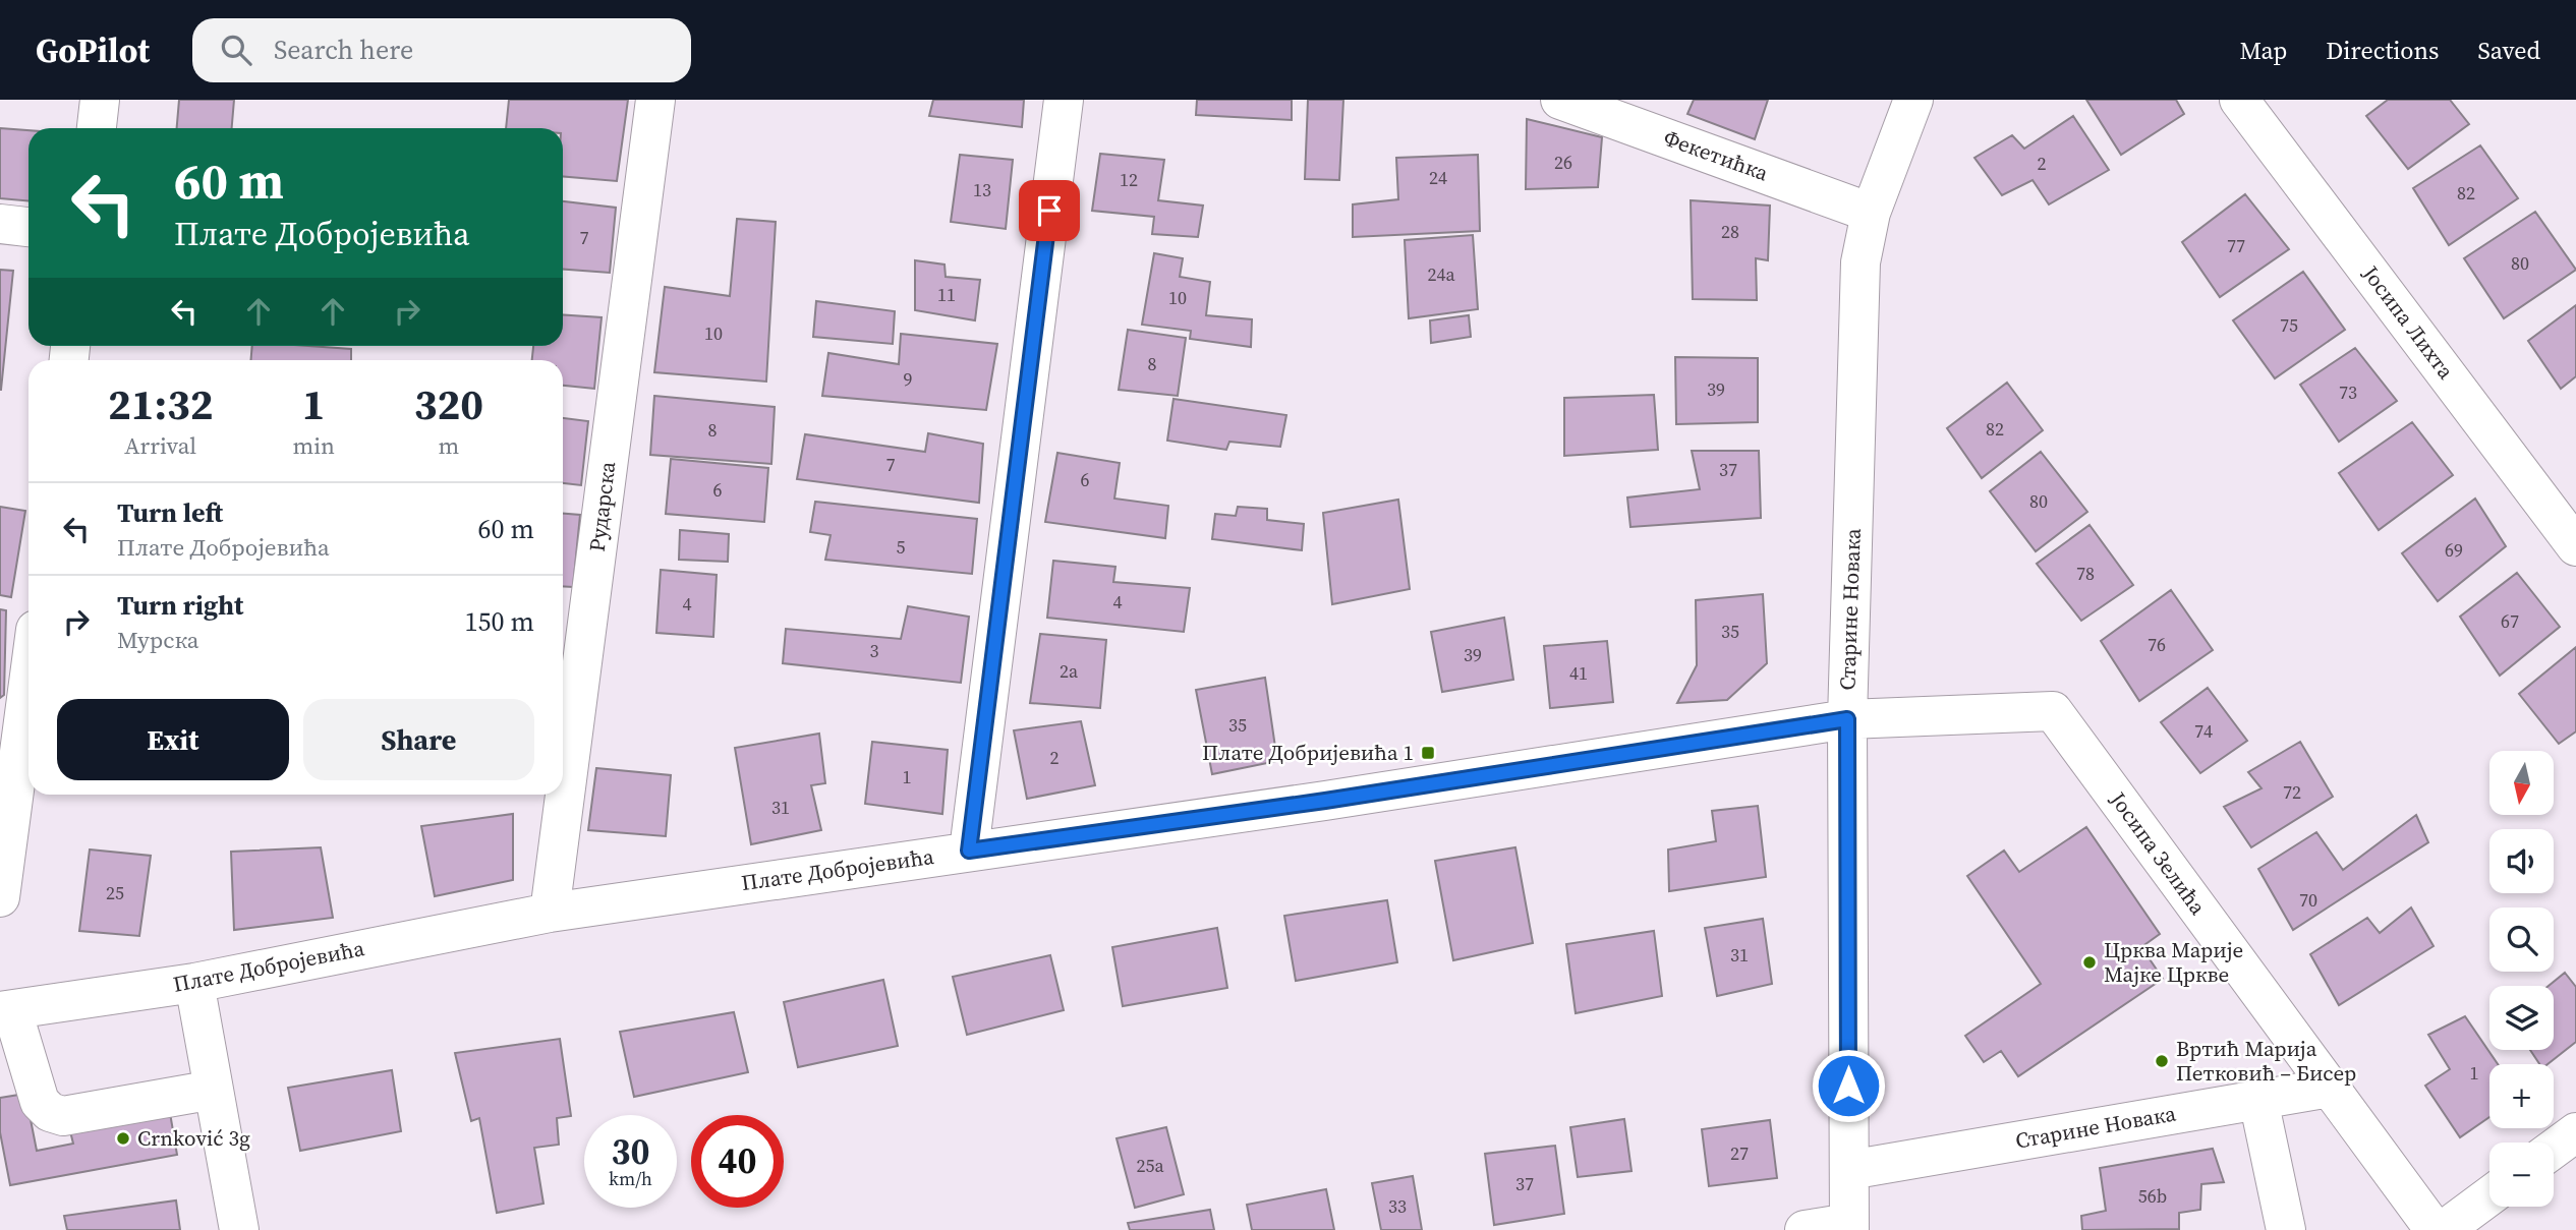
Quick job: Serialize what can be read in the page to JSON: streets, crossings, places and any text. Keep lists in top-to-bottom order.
{
  "streets": {
    "street": [
      "Фекетићка",
      "Јосипа Лихта",
      "Рударска",
      "Старине Новака",
      "Јосипа Зелића",
      "Плате Добројевића"
    ]
  },
  "crossings": [
    ["Фекетићка", "Старине Новака"],
    ["Рударска", "Плате Добројевића"],
    ["Старине Новака", "Јосипа Зелића"],
    ["Старине Новака", "Плате Добројевића"],
    ["Јосипа Зелића", "Плате Добројевића"]
  ],
  "places": {
    "transit": ["Плате Добријевића 1"],
    "other": ["Црква Марије Мајке Цркве", "Вртић Марија Петковић – Бисер", "Crnković 3g"]
  },
  "house_numbers": [
    "26",
    "2",
    "24",
    "12",
    "13",
    "82",
    "28",
    "7",
    "77",
    "80",
    "24a",
    "11",
    "10",
    "75",
    "10",
    "8",
    "9",
    "39",
    "73",
    "82",
    "8",
    "7",
    "37",
    "6",
    "6",
    "80",
    "5",
    "69",
    "78",
    "4",
    "4",
    "67",
    "35",
    "76",
    "3",
    "39",
    "2a",
    "41",
    "35",
    "74",
    "2",
    "1",
    "72",
    "31",
    "25",
    "70",
    "31",
    "1",
    "27",
    "25a",
    "37",
    "56b",
    "33"
  ],
  "north": "bottom",
  "page": {
    "header": "GoPilot",
    "search": "Search here",
    "nav": ["Map", "Directions", "Saved"],
    "turn": ["60 m", "Плате Добројевића"],
    "eta": [
      "21:32",
      "Arrival",
      "1",
      "min",
      "320",
      "m"
    ],
    "list": [
      {
        "name": "Turn left",
        "note": "Плате Добројевића",
        "value": "60 m"
      },
      {
        "name": "Turn right",
        "note": "Мурска",
        "value": "150 m"
      }
    ],
    "buttons": ["Exit", "Share"],
    "map_buttons": ["+", "−"],
    "speed": "30 km/h",
    "limit": "40"
  }
}
